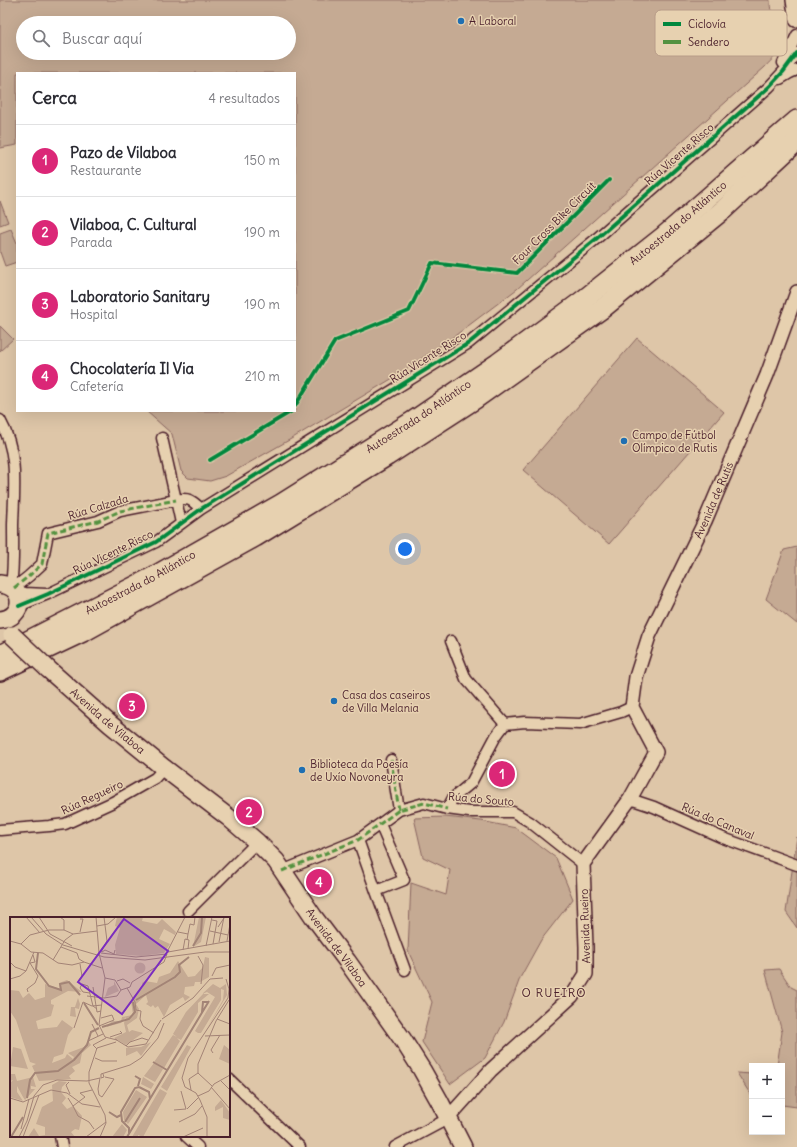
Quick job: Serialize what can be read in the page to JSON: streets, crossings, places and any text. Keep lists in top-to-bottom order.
{
  "streets": {
    "highway": ["Autoestrada do Atlántico", "Avenida de Vilaboa"],
    "street": [
      "Rúa Vicente Risco",
      "Avenida de Rutis",
      "Rúa Calzada",
      "Rúa Regueiro",
      "Rúa do Souto",
      "Rúa do Canaval",
      "Avenida Rueiro"
    ],
    "cycle path": ["Four Cross Bike Circuit"]
  },
  "crossings": [
    ["Rúa Vicente Risco", "Rúa Calzada"],
    ["Rúa Vicente Risco", "Avenida de Vilaboa"],
    ["Rúa Calzada", "Avenida de Vilaboa"],
    ["Avenida de Vilaboa", "Rúa Regueiro"],
    ["Avenida de Vilaboa", "Rúa do Souto"],
    ["Avenida de Vilaboa", "Avenida Rueiro"],
    ["Rúa do Souto", "Avenida Rueiro"]
  ],
  "districts": ["O RUEIRO"],
  "places": [
    "A Laboral",
    "Campo de Fútbol Olímpico de Rutis",
    "Casa dos caseiros de Villa Melania",
    "Biblioteca da Poesía de Uxío Novoneyra"
  ],
  "legend": ["Ciclovía", "Sendero"],
  "page": {
    "search": "Buscar aquí",
    "heading": ["Cerca", "4 resultados"],
    "list": [
      {
        "mark": "1",
        "name": "Pazo de Vilaboa",
        "note": "Restaurante",
        "value": "150 m"
      },
      {
        "mark": "2",
        "name": "Vilaboa, C. Cultural",
        "note": "Parada",
        "value": "190 m"
      },
      {
        "mark": "3",
        "name": "Laboratorio Sanitary",
        "note": "Hospital",
        "value": "190 m"
      },
      {
        "mark": "4",
        "name": "Chocolatería Il Via",
        "note": "Cafetería",
        "value": "210 m"
      }
    ],
    "pins": [
      "3",
      "1",
      "2",
      "4"
    ],
    "map_buttons": ["+", "−"]
  }
}
